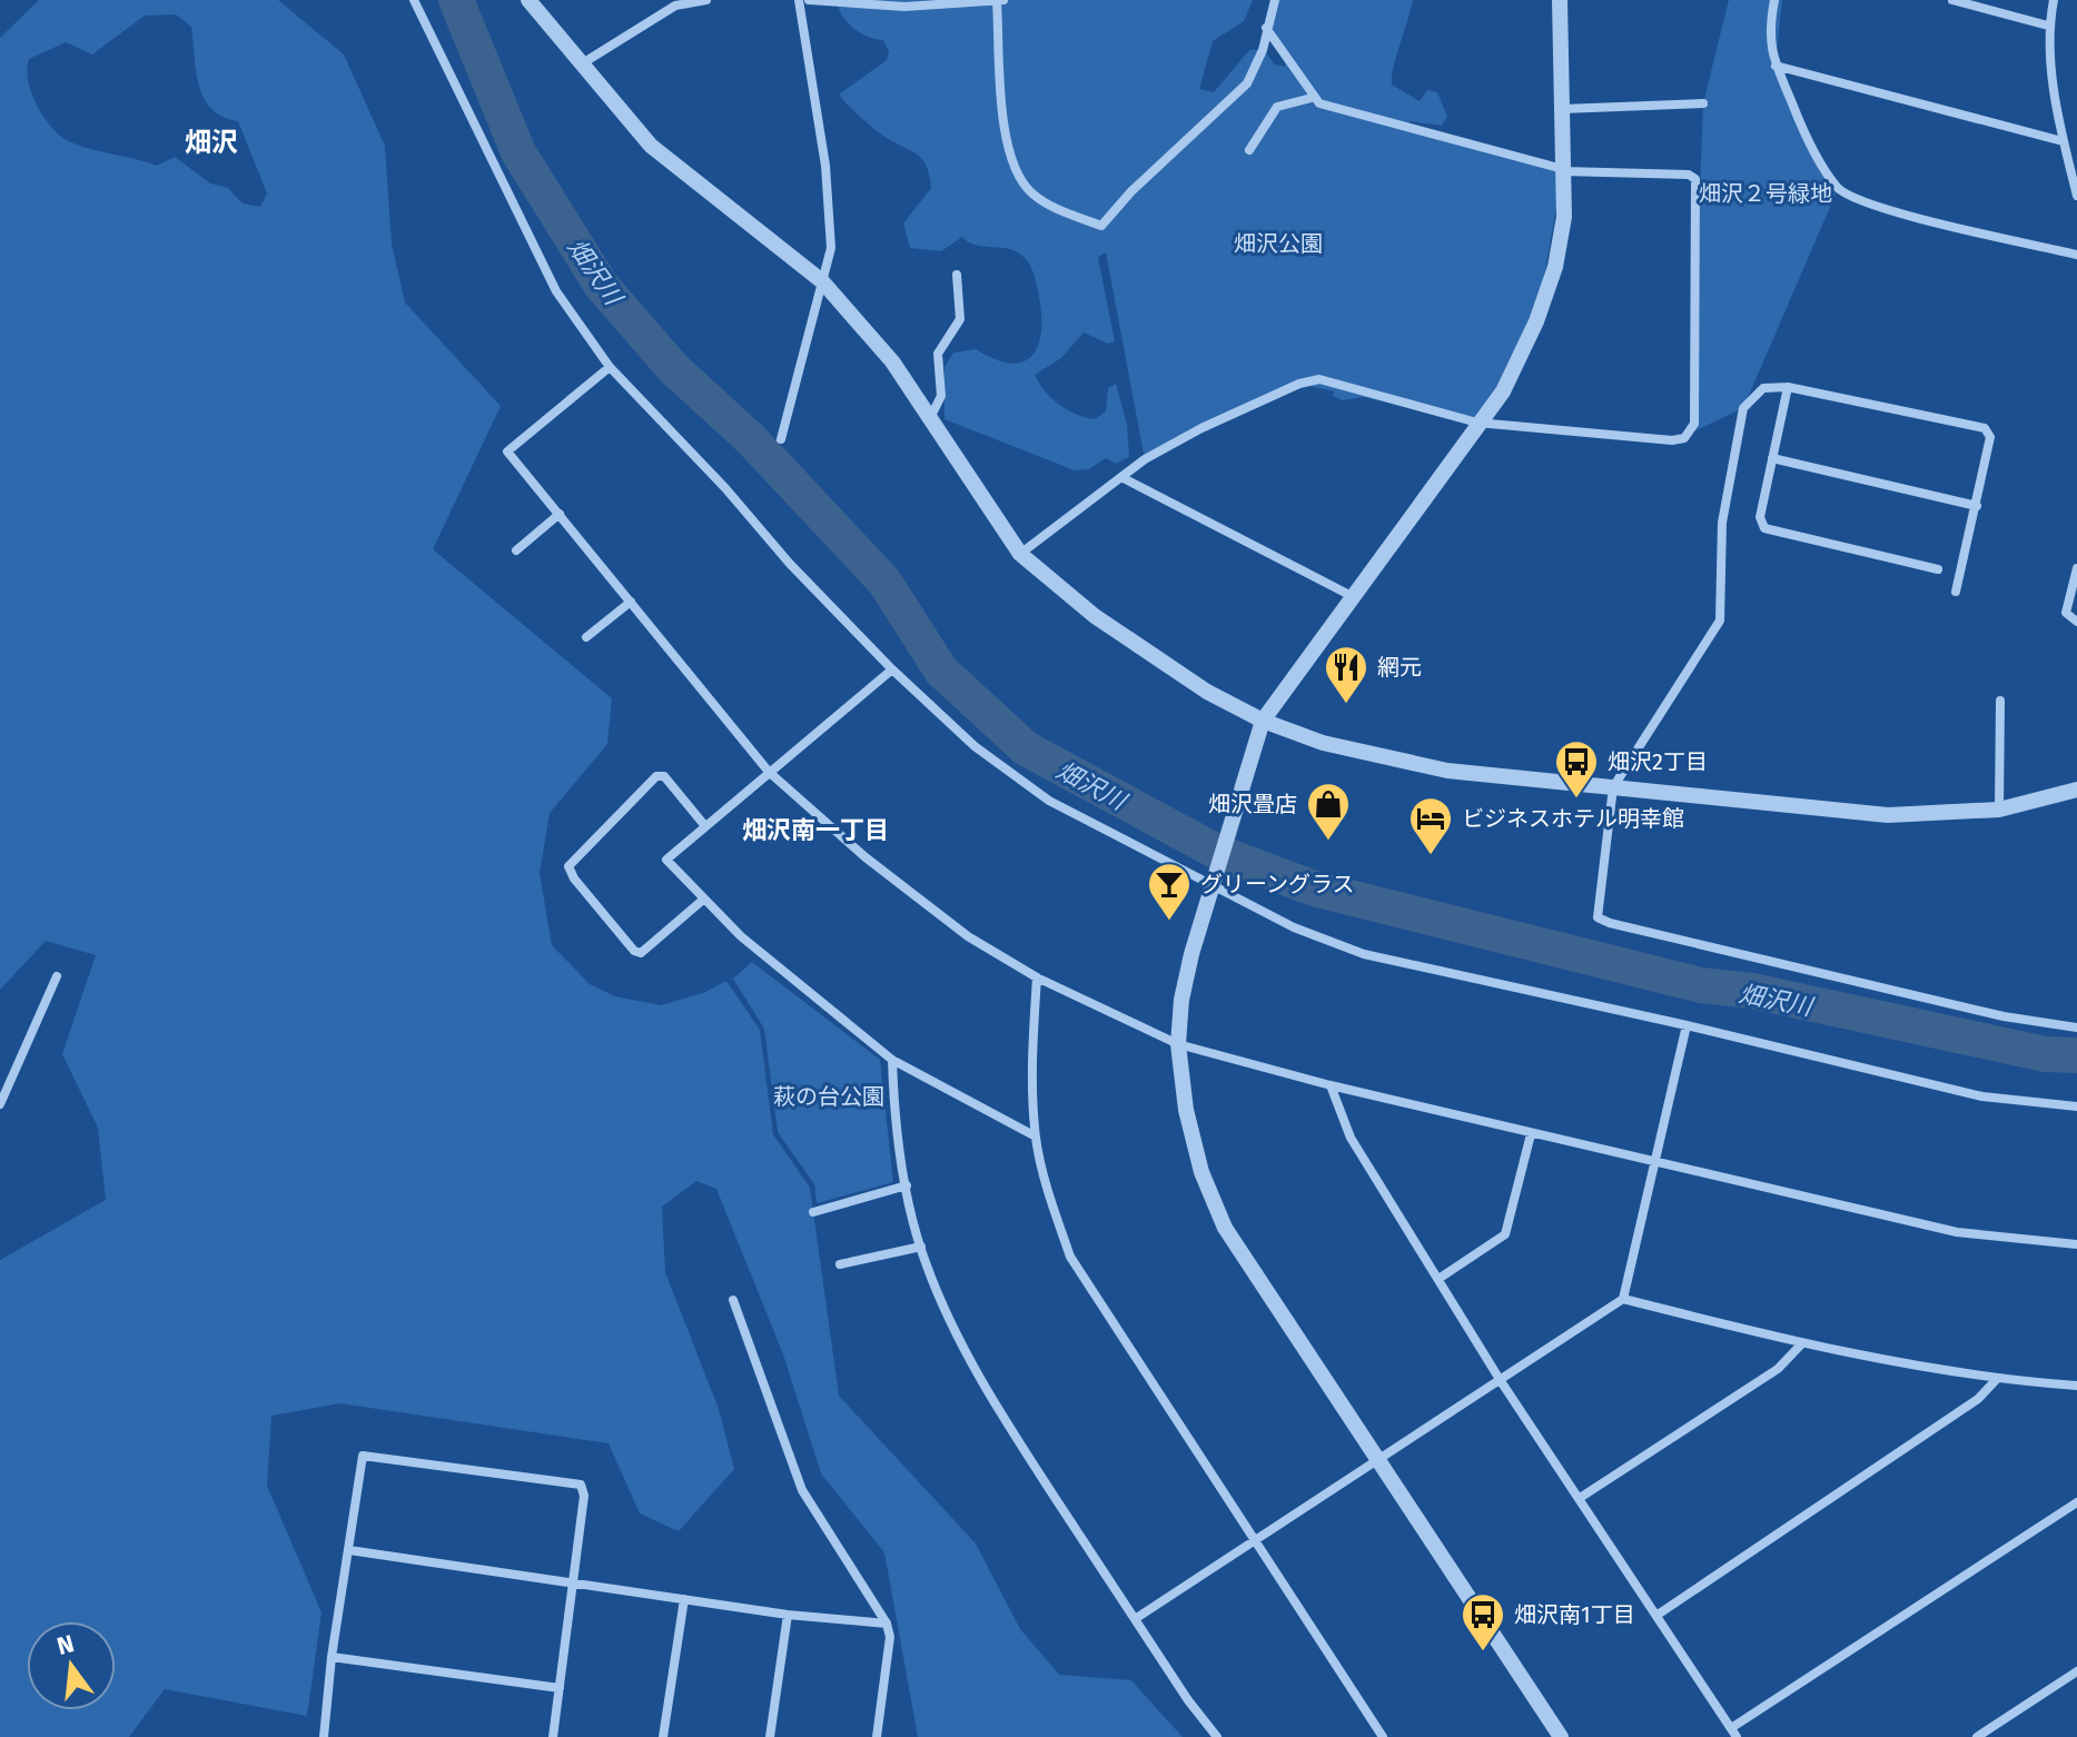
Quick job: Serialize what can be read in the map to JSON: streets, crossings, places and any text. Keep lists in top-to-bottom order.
{
  "districts": ["畑沢", "畑沢南一丁目"],
  "water": ["畑沢川"],
  "parks": ["畑沢２号緑地", "畑沢公園", "萩の台公園"],
  "places": {
    "restaurant": ["網元"],
    "bus stop": ["畑沢2丁目", "畑沢南1丁目"],
    "shop": ["畑沢畳店"],
    "hotel": ["ビジネスホテル明幸館"],
    "bar": ["グリーングラス"]
  },
  "north": "top"
}
